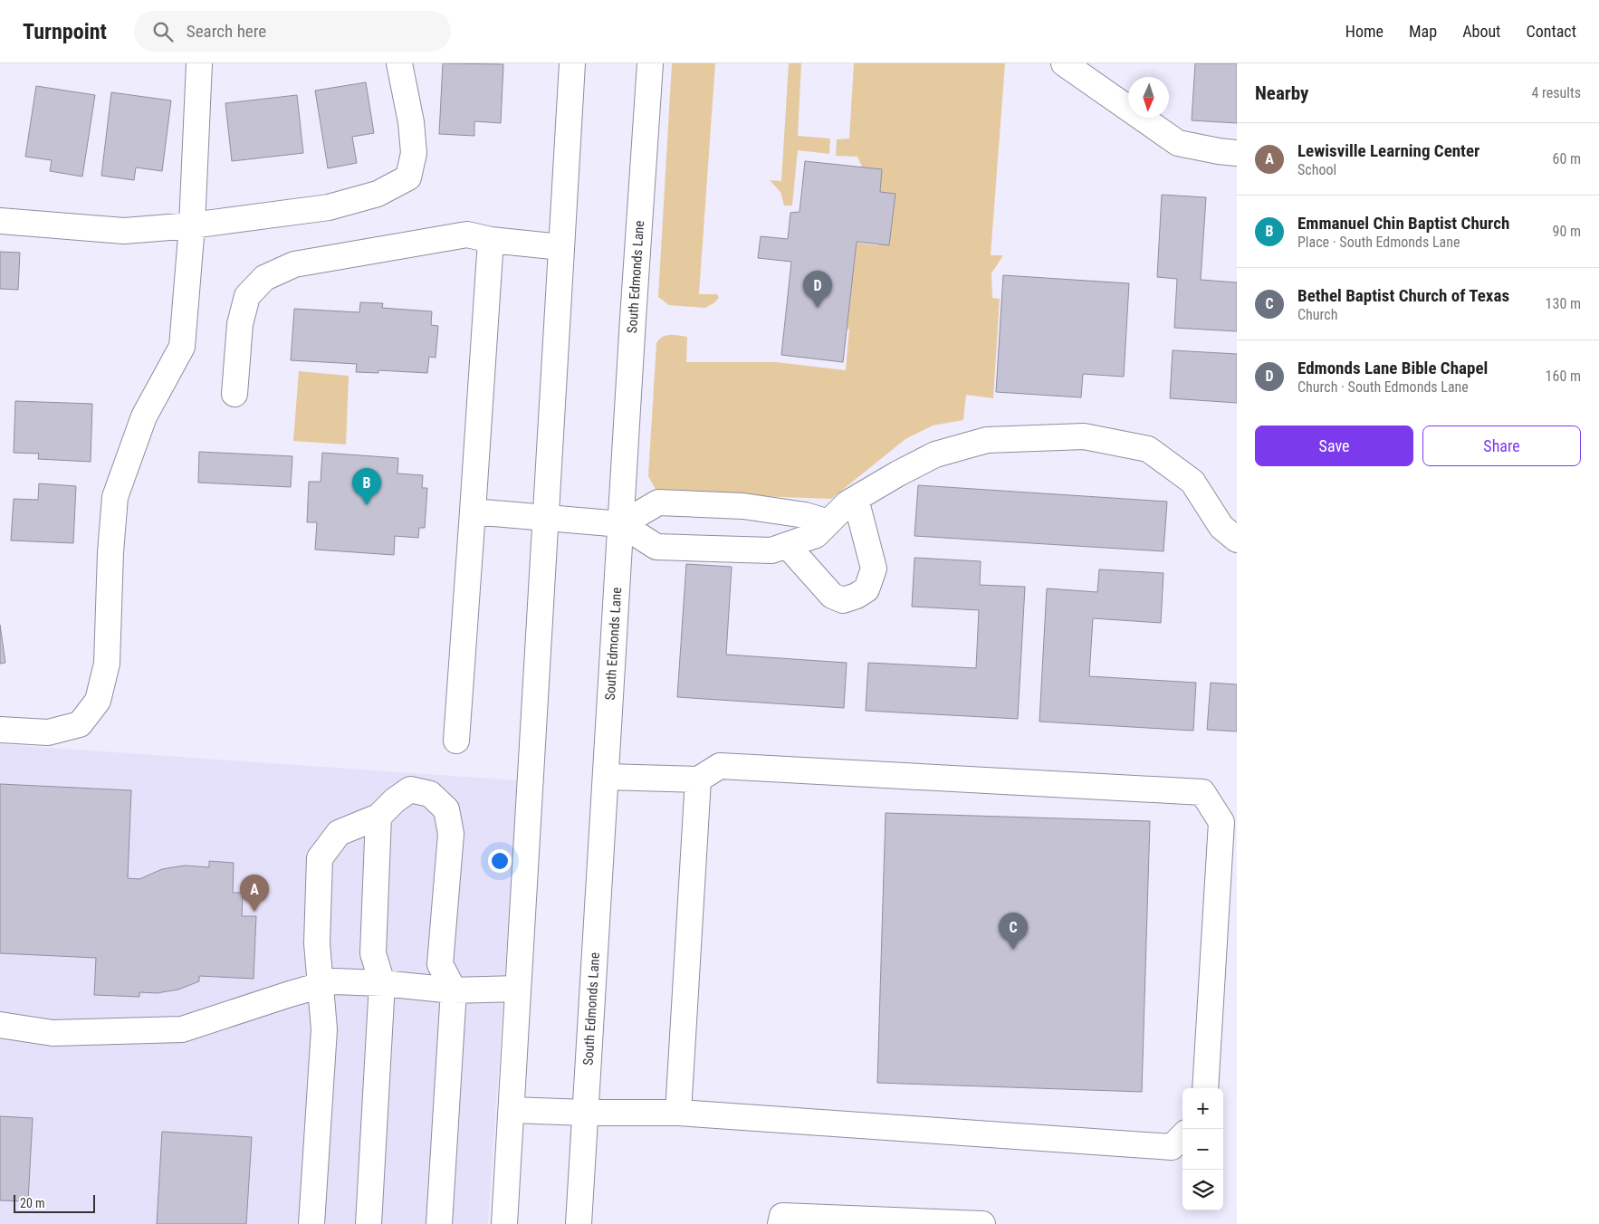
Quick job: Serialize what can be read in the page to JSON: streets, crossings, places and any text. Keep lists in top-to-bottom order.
{
  "streets": {
    "main road": ["South Edmonds Lane"]
  },
  "scale_bar": "20 m",
  "north": "bottom",
  "page": {
    "header": "Turnpoint",
    "search": "Search here",
    "nav": [
      "Home",
      "Map",
      "About",
      "Contact"
    ],
    "heading": ["Nearby", "4 results"],
    "list": [
      {
        "mark": "A",
        "name": "Lewisville Learning Center",
        "note": "School",
        "value": "60 m"
      },
      {
        "mark": "B",
        "name": "Emmanuel Chin Baptist Church",
        "note": "Place · South Edmonds Lane",
        "value": "90 m"
      },
      {
        "mark": "C",
        "name": "Bethel Baptist Church of Texas",
        "note": "Church",
        "value": "130 m"
      },
      {
        "mark": "D",
        "name": "Edmonds Lane Bible Chapel",
        "note": "Church · South Edmonds Lane",
        "value": "160 m"
      }
    ],
    "pins": [
      "D",
      "B",
      "A",
      "C"
    ],
    "buttons": ["Save", "Share"],
    "map_buttons": ["+", "−"],
    "scale": "20 m"
  }
}
